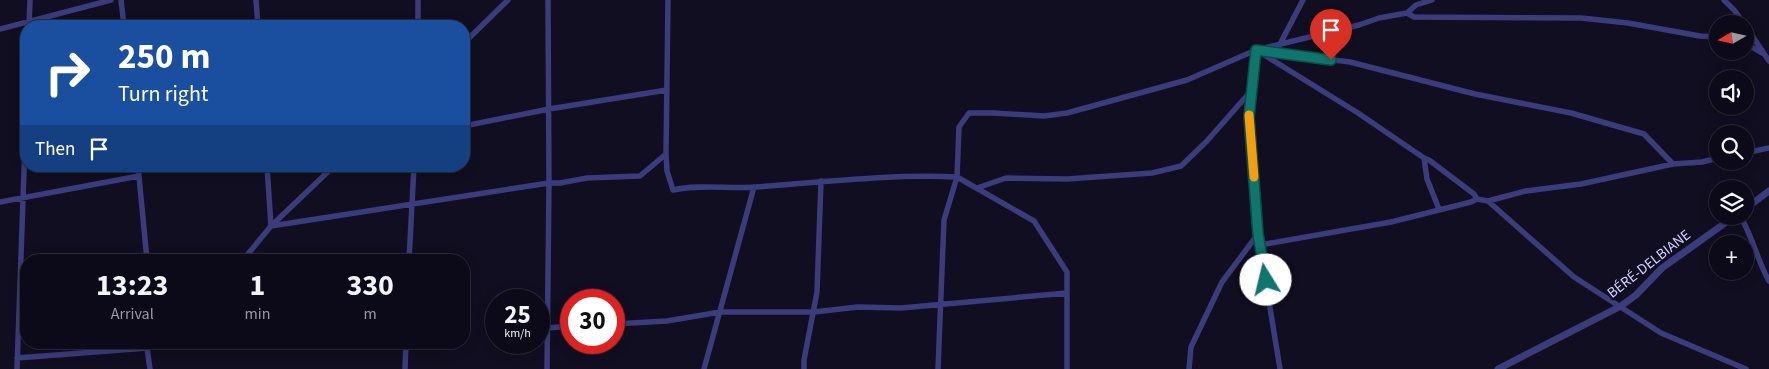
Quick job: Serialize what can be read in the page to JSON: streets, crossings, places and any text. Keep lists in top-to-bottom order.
{
  "streets": {
    "street": ["BÉRÉ-DELBIANE"]
  },
  "north": "left",
  "page": {
    "map_buttons": "+",
    "turn": ["250 m", "Turn right"],
    "then": "Then",
    "eta": [
      "13:23",
      "Arrival",
      "1",
      "min",
      "330",
      "m"
    ],
    "speed": "25 km/h",
    "limit": "30"
  }
}
